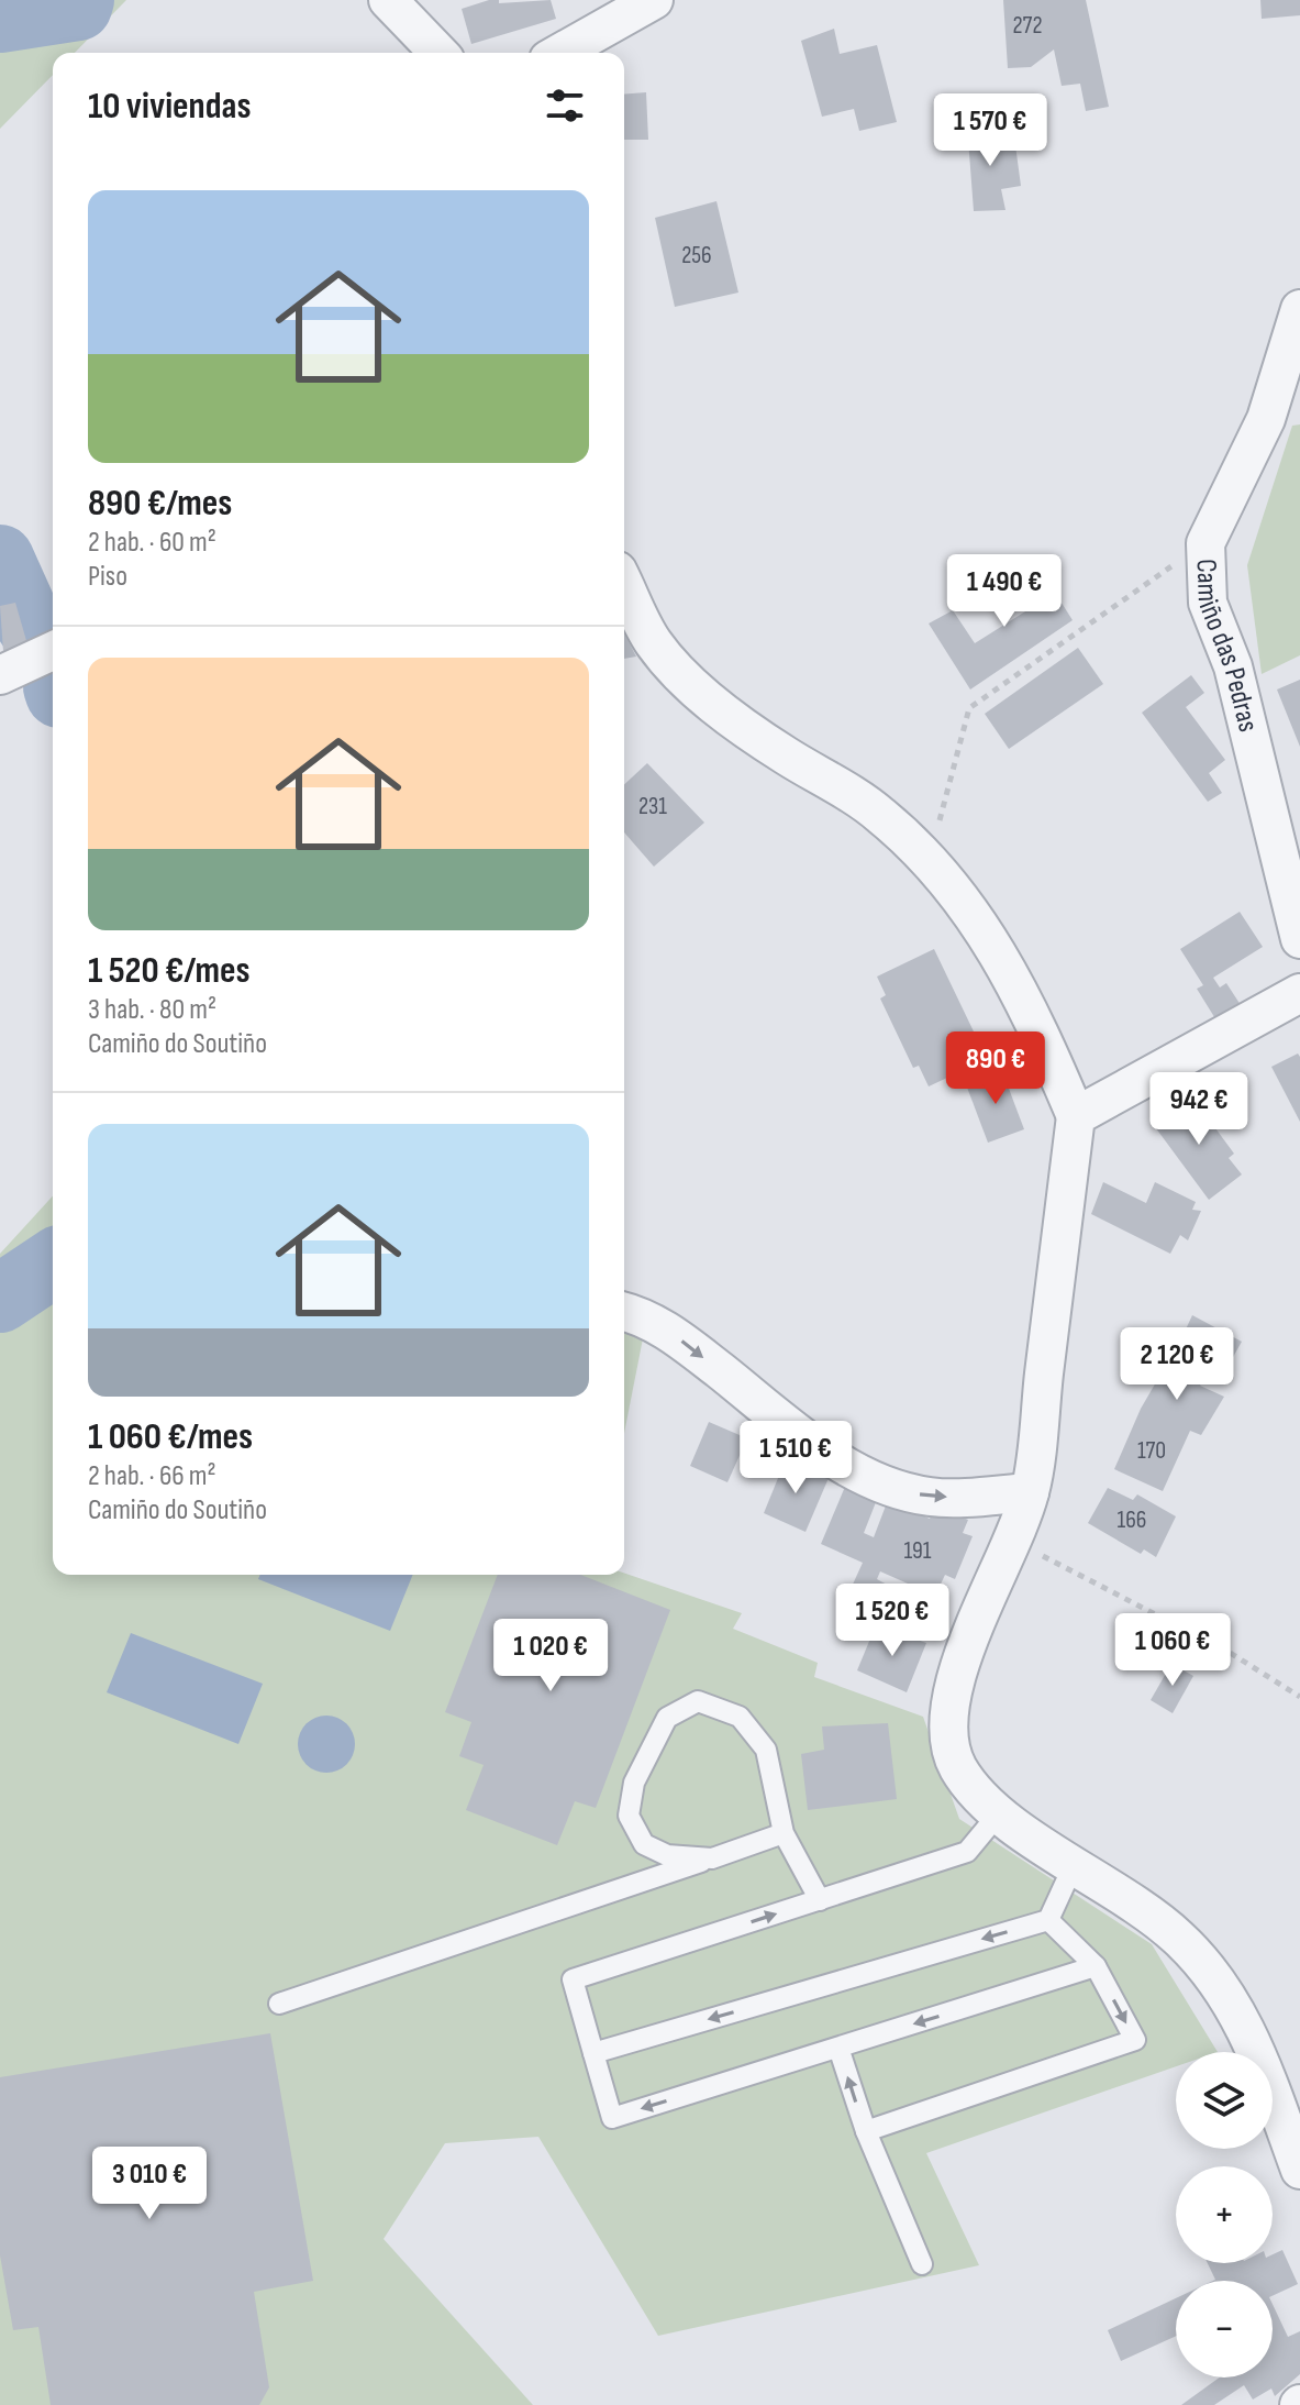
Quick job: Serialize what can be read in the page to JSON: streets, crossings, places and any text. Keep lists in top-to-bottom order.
{
  "streets": {
    "street": ["Camiño das Pedras"]
  },
  "house_numbers": [
    "272",
    "256",
    "231",
    "170",
    "166",
    "191"
  ],
  "page": {
    "heading": "10 viviendas",
    "price": [
      "1 570 €",
      "1 490 €",
      "890 €",
      "942 €",
      "2 120 €",
      "1 510 €",
      "1 520 €",
      "1 060 €",
      "1 020 €",
      "3 010 €"
    ],
    "list": [
      {
        "name": "890 €/mes",
        "note": "2 hab. · 60 m² · Piso"
      },
      {
        "name": "1 520 €/mes",
        "note": "3 hab. · 80 m² · Camiño do Soutiño"
      },
      {
        "name": "1 060 €/mes",
        "note": "2 hab. · 66 m² · Camiño do Soutiño"
      }
    ],
    "map_buttons": ["+", "−"]
  }
}
